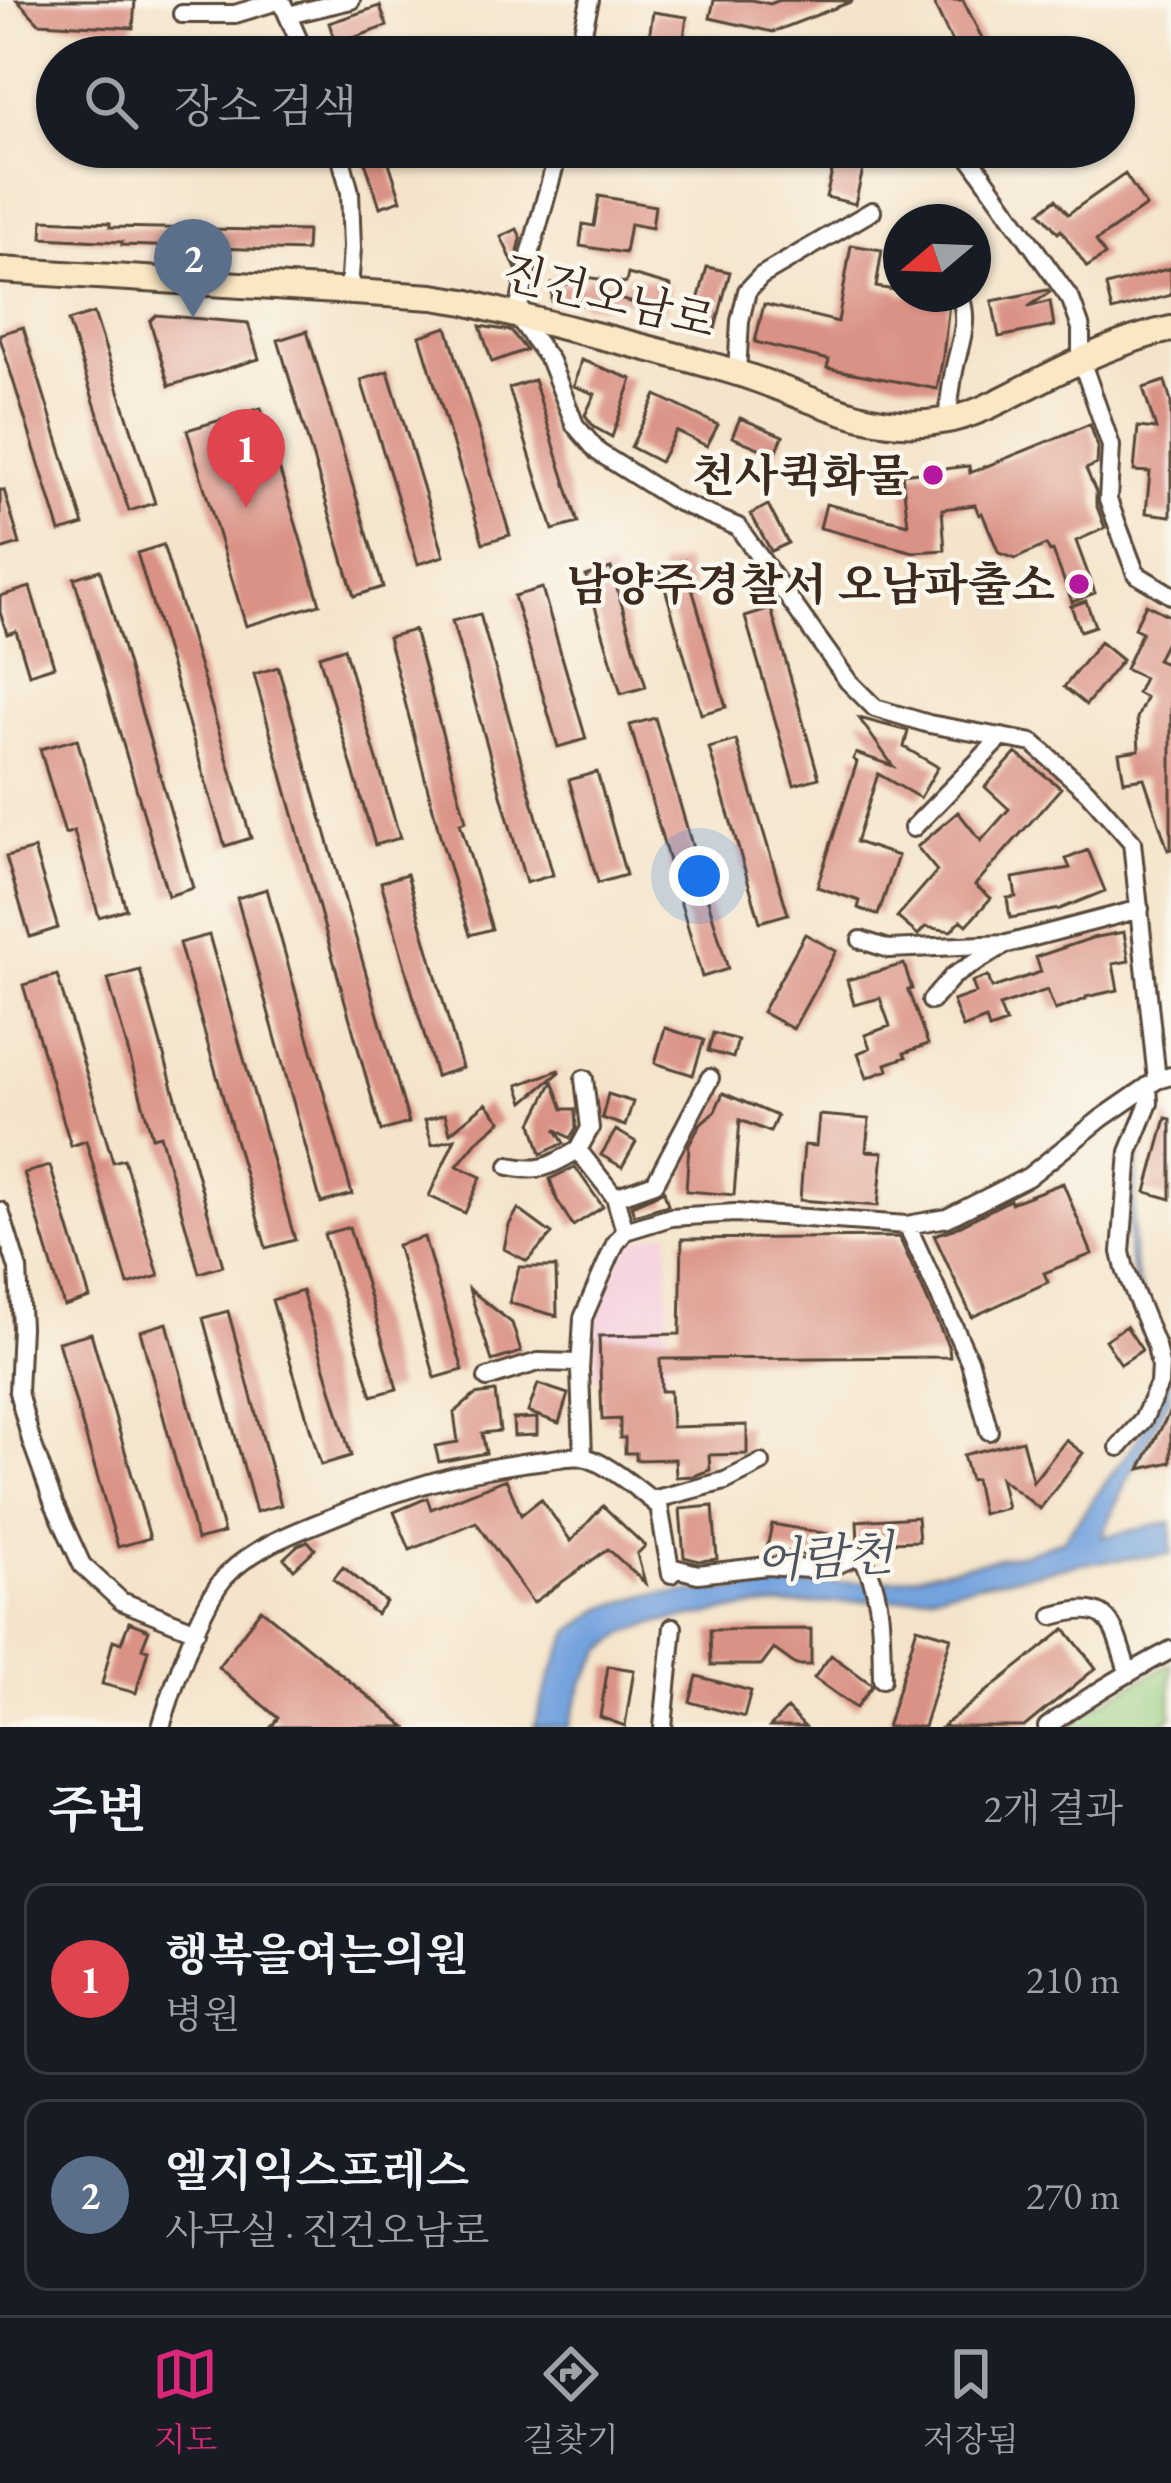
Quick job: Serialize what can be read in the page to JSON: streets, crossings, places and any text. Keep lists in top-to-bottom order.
{
  "streets": {
    "main road": ["진건오남로"]
  },
  "water": ["어람천"],
  "places": ["천사퀵화물", "남양주경찰서 오남파출소"],
  "north": "left",
  "page": {
    "search": "장소 검색",
    "pins": ["2", "1"],
    "heading": ["주변", "2개 결과"],
    "list": [
      {
        "mark": "1",
        "name": "행복을여는의원",
        "note": "병원",
        "value": "210 m"
      },
      {
        "mark": "2",
        "name": "엘지익스프레스",
        "note": "사무실 · 진건오남로",
        "value": "270 m"
      }
    ],
    "nav": ["지도", "길찾기", "저장됨"]
  }
}
